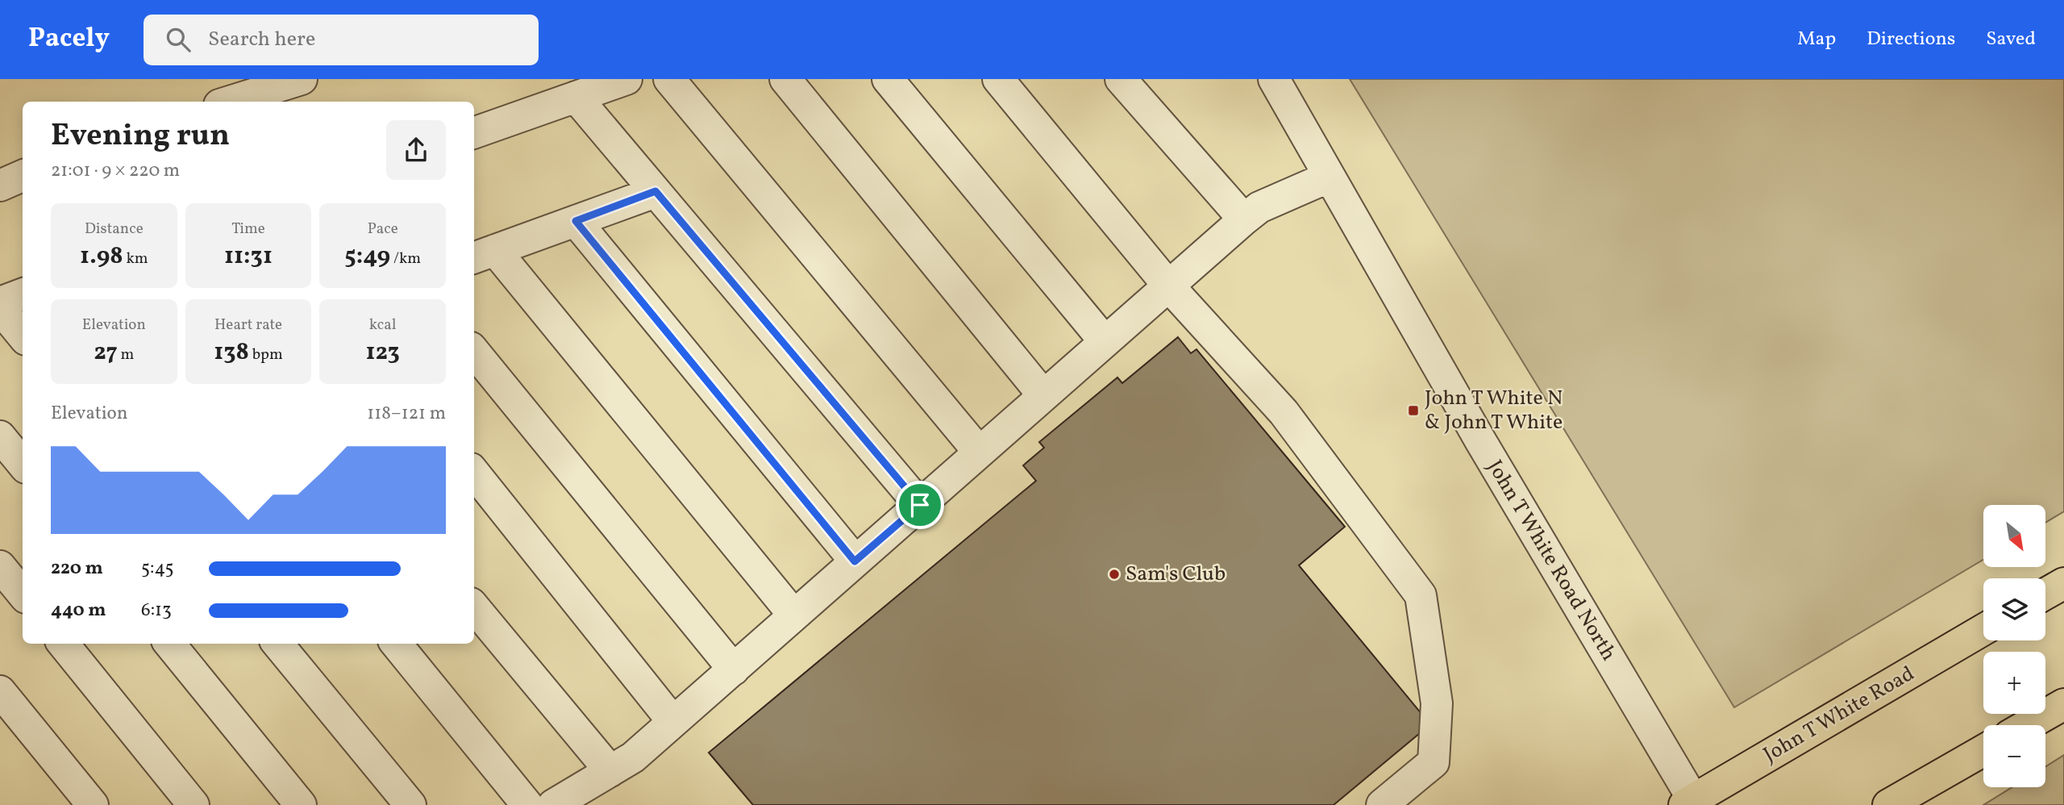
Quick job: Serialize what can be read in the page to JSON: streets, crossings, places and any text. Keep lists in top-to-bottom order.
{
  "streets": {
    "main road": ["John T White Road"],
    "street": ["John T White Road North"]
  },
  "crossings": [
    ["John T White Road North", "John T White Road"]
  ],
  "places": {
    "transit": ["John T White N & John T White"],
    "other": ["Sam's Club"]
  },
  "north": "bottom right",
  "page": {
    "header": "Pacely",
    "search": "Search here",
    "nav": ["Map", "Directions", "Saved"],
    "heading": ["Evening run", "21:01 · 9 × 220 m"],
    "stats": [
      ["Distance", "1.98 km"],
      ["Time", "11:31"],
      ["Pace", "5:49 /km"],
      ["Elevation", "27 m"],
      ["Heart rate", "138 bpm"],
      ["kcal", "123"]
    ],
    "chart": ["Elevation", "118–121 m"],
    "map_buttons": ["+", "−"],
    "list": [
      {
        "name": "220 m",
        "note": "5:45"
      },
      {
        "name": "440 m",
        "note": "6:13"
      }
    ]
  }
}
